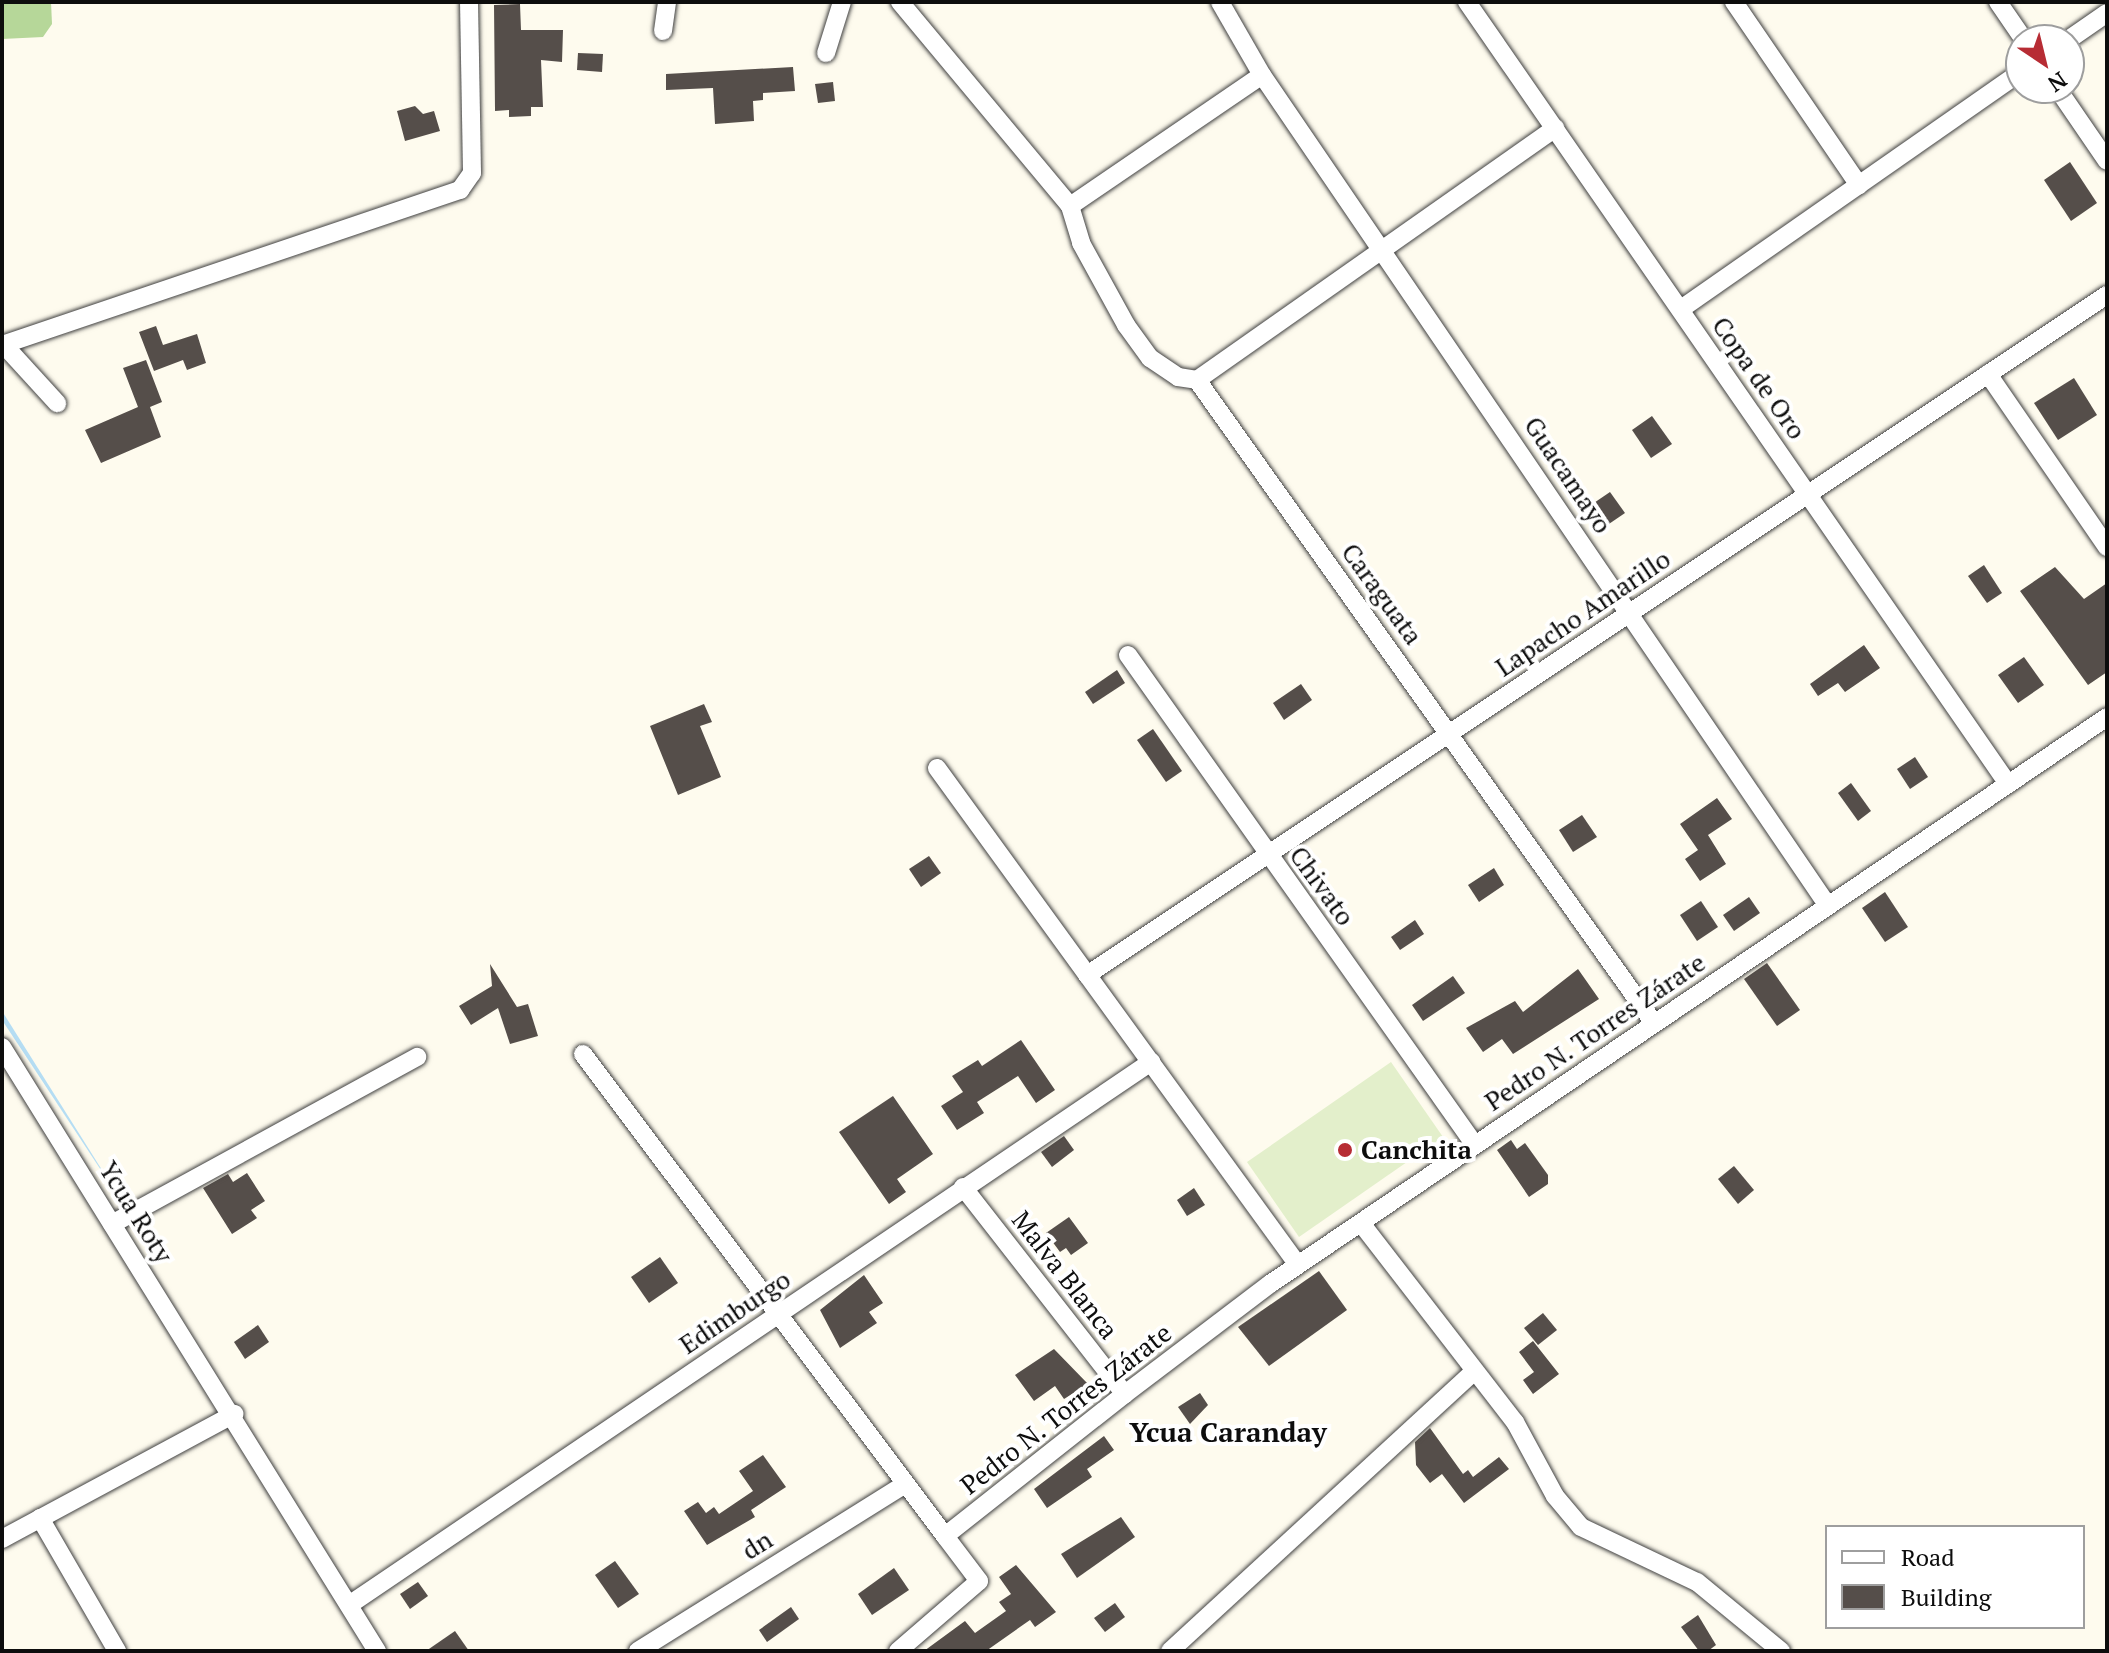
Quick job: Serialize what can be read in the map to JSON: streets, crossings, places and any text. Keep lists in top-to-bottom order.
{
  "streets": {
    "street": [
      "Copa de Oro",
      "Guacamayo",
      "Caraguata",
      "Lapacho Amarillo",
      "Chivato",
      "Pedro N. Torres Zárate",
      "Ycua Roty",
      "Malva Blanca",
      "Edimburgo",
      "dn"
    ]
  },
  "crossings": [
    ["Copa de Oro", "Lapacho Amarillo"],
    ["Copa de Oro", "Pedro N. Torres Zárate"],
    ["Guacamayo", "Lapacho Amarillo"],
    ["Guacamayo", "Pedro N. Torres Zárate"],
    ["Caraguata", "Lapacho Amarillo"],
    ["Caraguata", "Pedro N. Torres Zárate"],
    ["Lapacho Amarillo", "Chivato"],
    ["Chivato", "Pedro N. Torres Zárate"],
    ["Pedro N. Torres Zárate", "Malva Blanca"],
    ["Ycua Roty", "Edimburgo"],
    ["Malva Blanca", "Edimburgo"]
  ],
  "districts": ["Ycua Caranday"],
  "places": ["Canchita"],
  "legend": ["Road", "Building"],
  "north": "bottom right"
}
